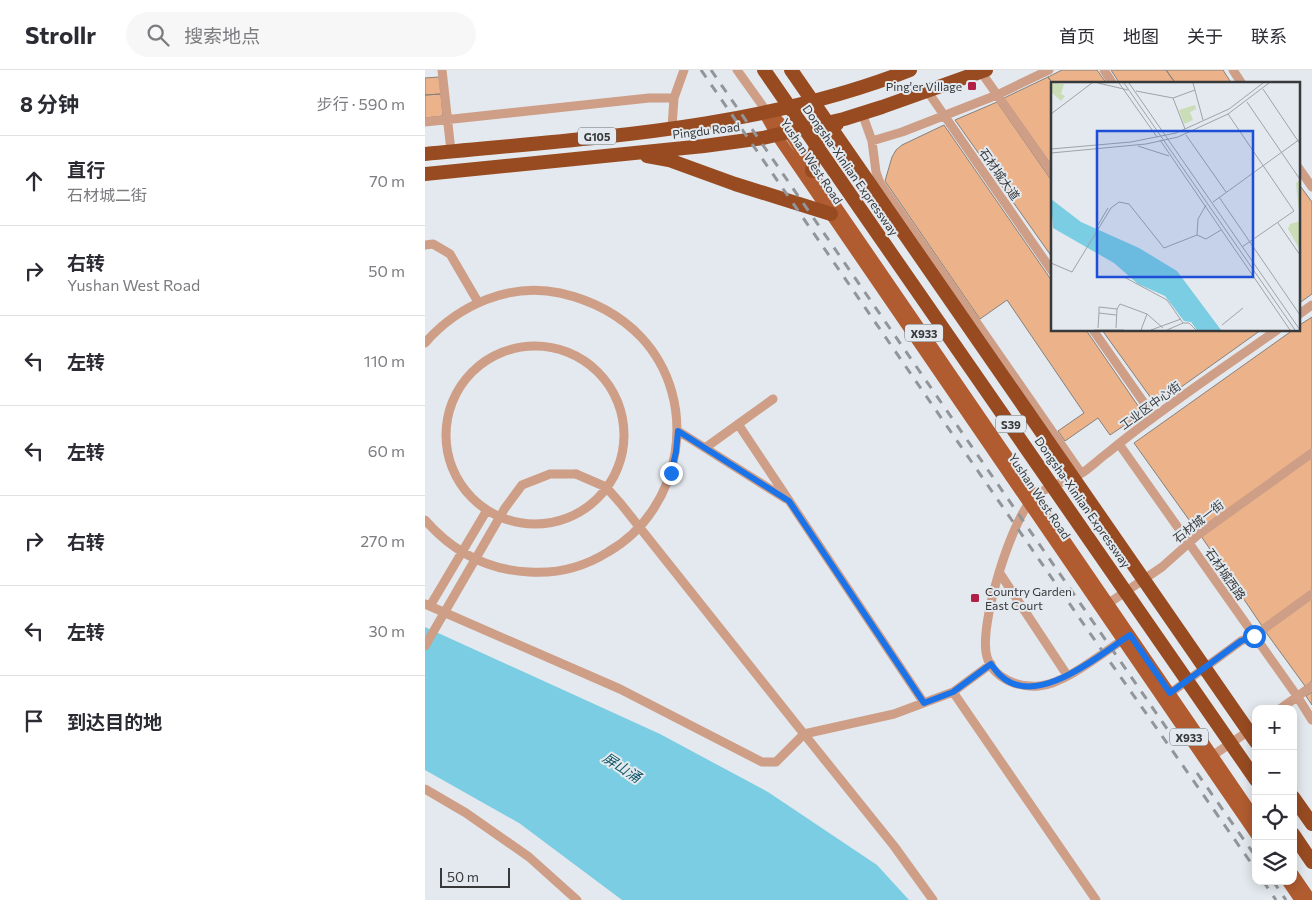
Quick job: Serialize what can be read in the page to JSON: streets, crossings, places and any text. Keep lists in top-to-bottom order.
{
  "streets": {
    "highway": [
      "Pingdu Road",
      "G105",
      "Dongsha-Xinlian Expressway",
      "S39"
    ],
    "main road": ["Yushan West Road", "X933"],
    "street": [
      "石材城大道",
      "工业区中心街",
      "石材城一街",
      "石材城西路"
    ]
  },
  "crossings": [
    ["Pingdu Road", "Yushan West Road"],
    ["Pingdu Road", "石材城大道"],
    ["Yushan West Road", "工业区中心街"],
    ["Yushan West Road", "石材城一街"],
    ["工业区中心街", "石材城西路"],
    ["石材城一街", "石材城西路"]
  ],
  "water": ["屏山涌"],
  "places": {
    "transit": ["Ping'er Village", "Country Garden East Court"]
  },
  "scale_bar": "50 m",
  "page": {
    "header": "Strollr",
    "search": "搜索地点",
    "nav": [
      "首页",
      "地图",
      "关于",
      "联系"
    ],
    "heading": ["8 分钟", "步行 · 590 m"],
    "list": [
      ["直行", "石材城二街", "70 m"],
      ["右转", "Yushan West Road", "50 m"],
      ["左转", "110 m"],
      ["左转", "60 m"],
      ["右转", "270 m"],
      ["左转", "30 m"],
      "到达目的地"
    ],
    "map_buttons": ["+", "−"],
    "scale": "50 m"
  }
}
